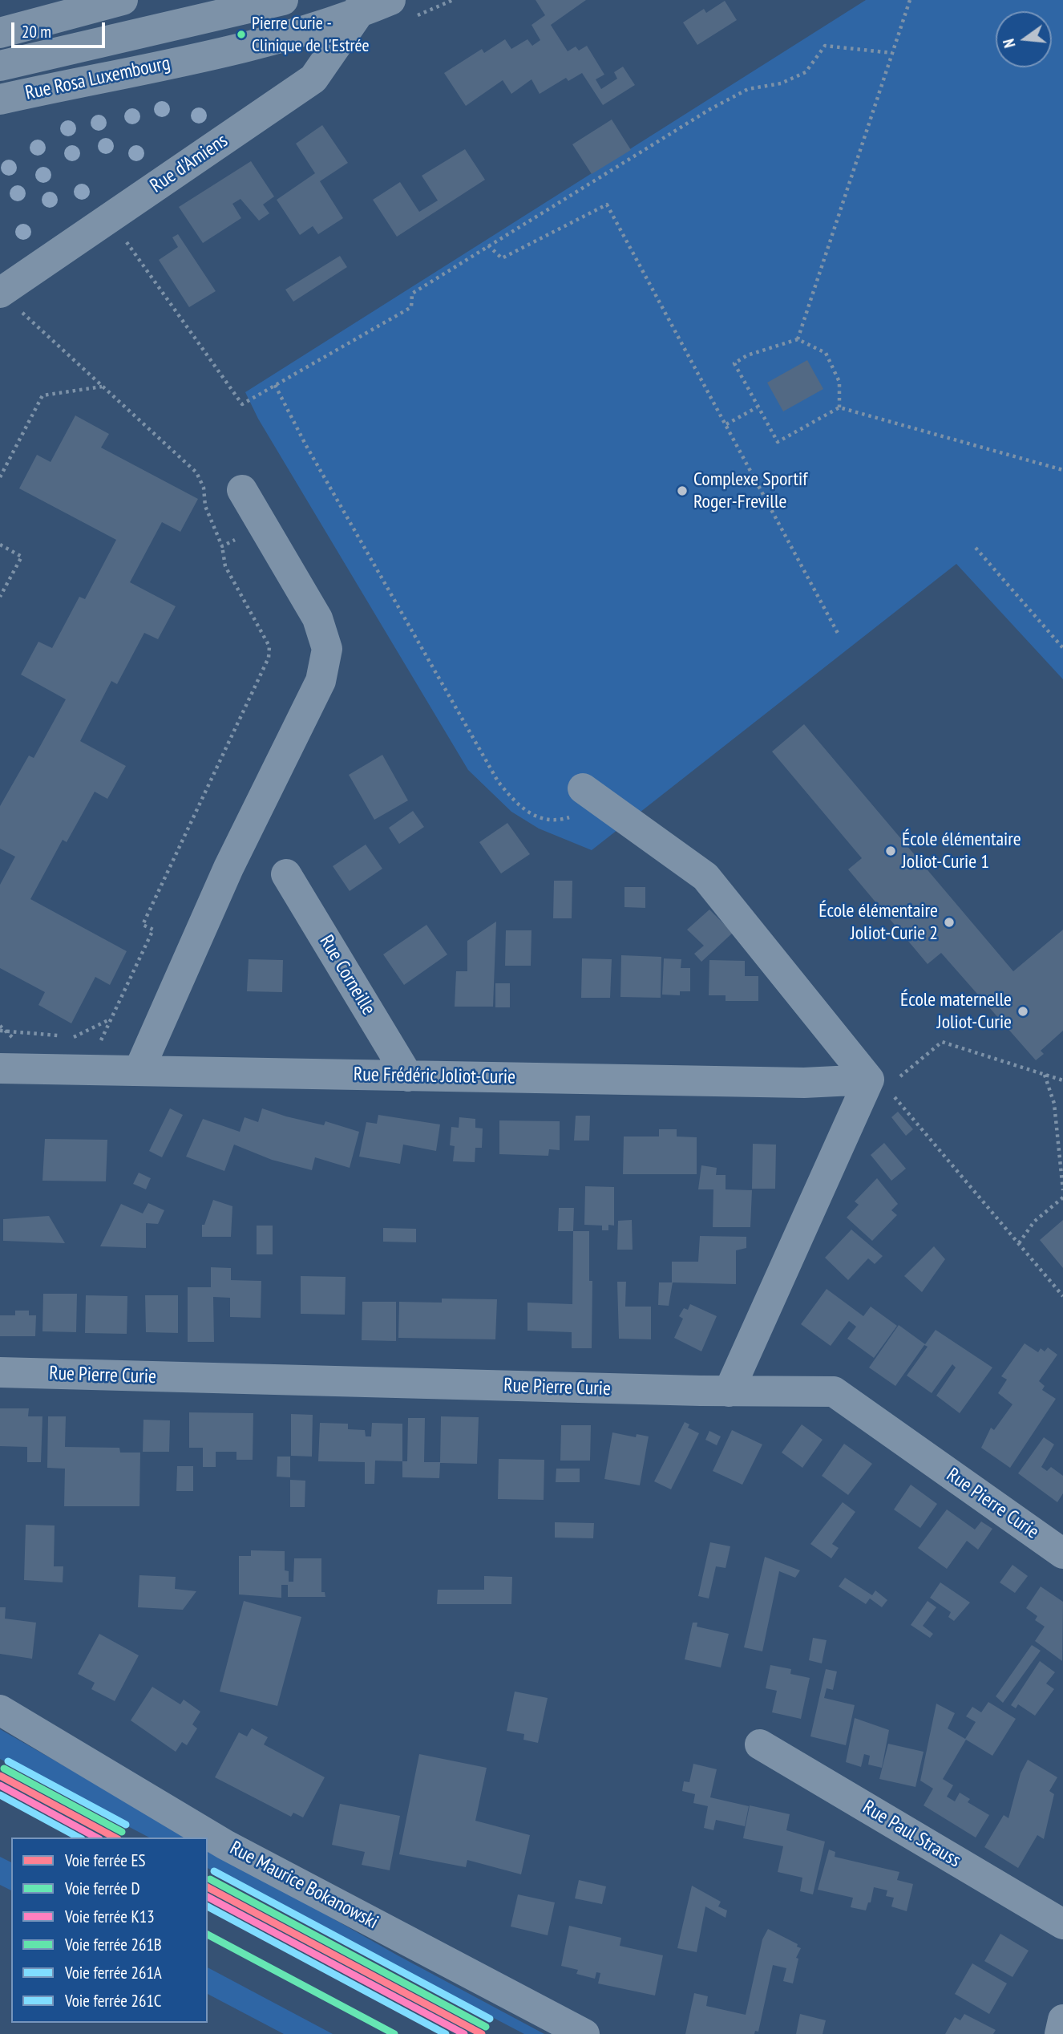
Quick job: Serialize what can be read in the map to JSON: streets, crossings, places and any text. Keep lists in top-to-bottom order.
{
  "streets": {
    "street": [
      "Rue Rosa Luxembourg",
      "Rue d'Amiens",
      "Rue Corneille",
      "Rue Frédéric Joliot-Curie",
      "Rue Pierre Curie",
      "Rue Paul Strauss",
      "Rue Maurice Bokanowski"
    ]
  },
  "crossings": [
    ["Rue Rosa Luxembourg", "Rue d'Amiens"],
    ["Rue Corneille", "Rue Frédéric Joliot-Curie"]
  ],
  "places": [
    "Pierre Curie - Clinique de l'Estrée",
    "Complexe Sportif Roger-Freville",
    "École élémentaire Joliot-Curie 1",
    "École élémentaire Joliot-Curie 2",
    "École maternelle Joliot-Curie"
  ],
  "lines": [
    "rail line 261C",
    "rail line 261B",
    "rail line ES",
    "rail line K13",
    "rail line 261A",
    "rail line D"
  ],
  "legend": [
    "Voie ferrée ES",
    "Voie ferrée D",
    "Voie ferrée K13",
    "Voie ferrée 261B",
    "Voie ferrée 261A",
    "Voie ferrée 261C"
  ],
  "scale_bar": "20 m",
  "north": "left"
}
